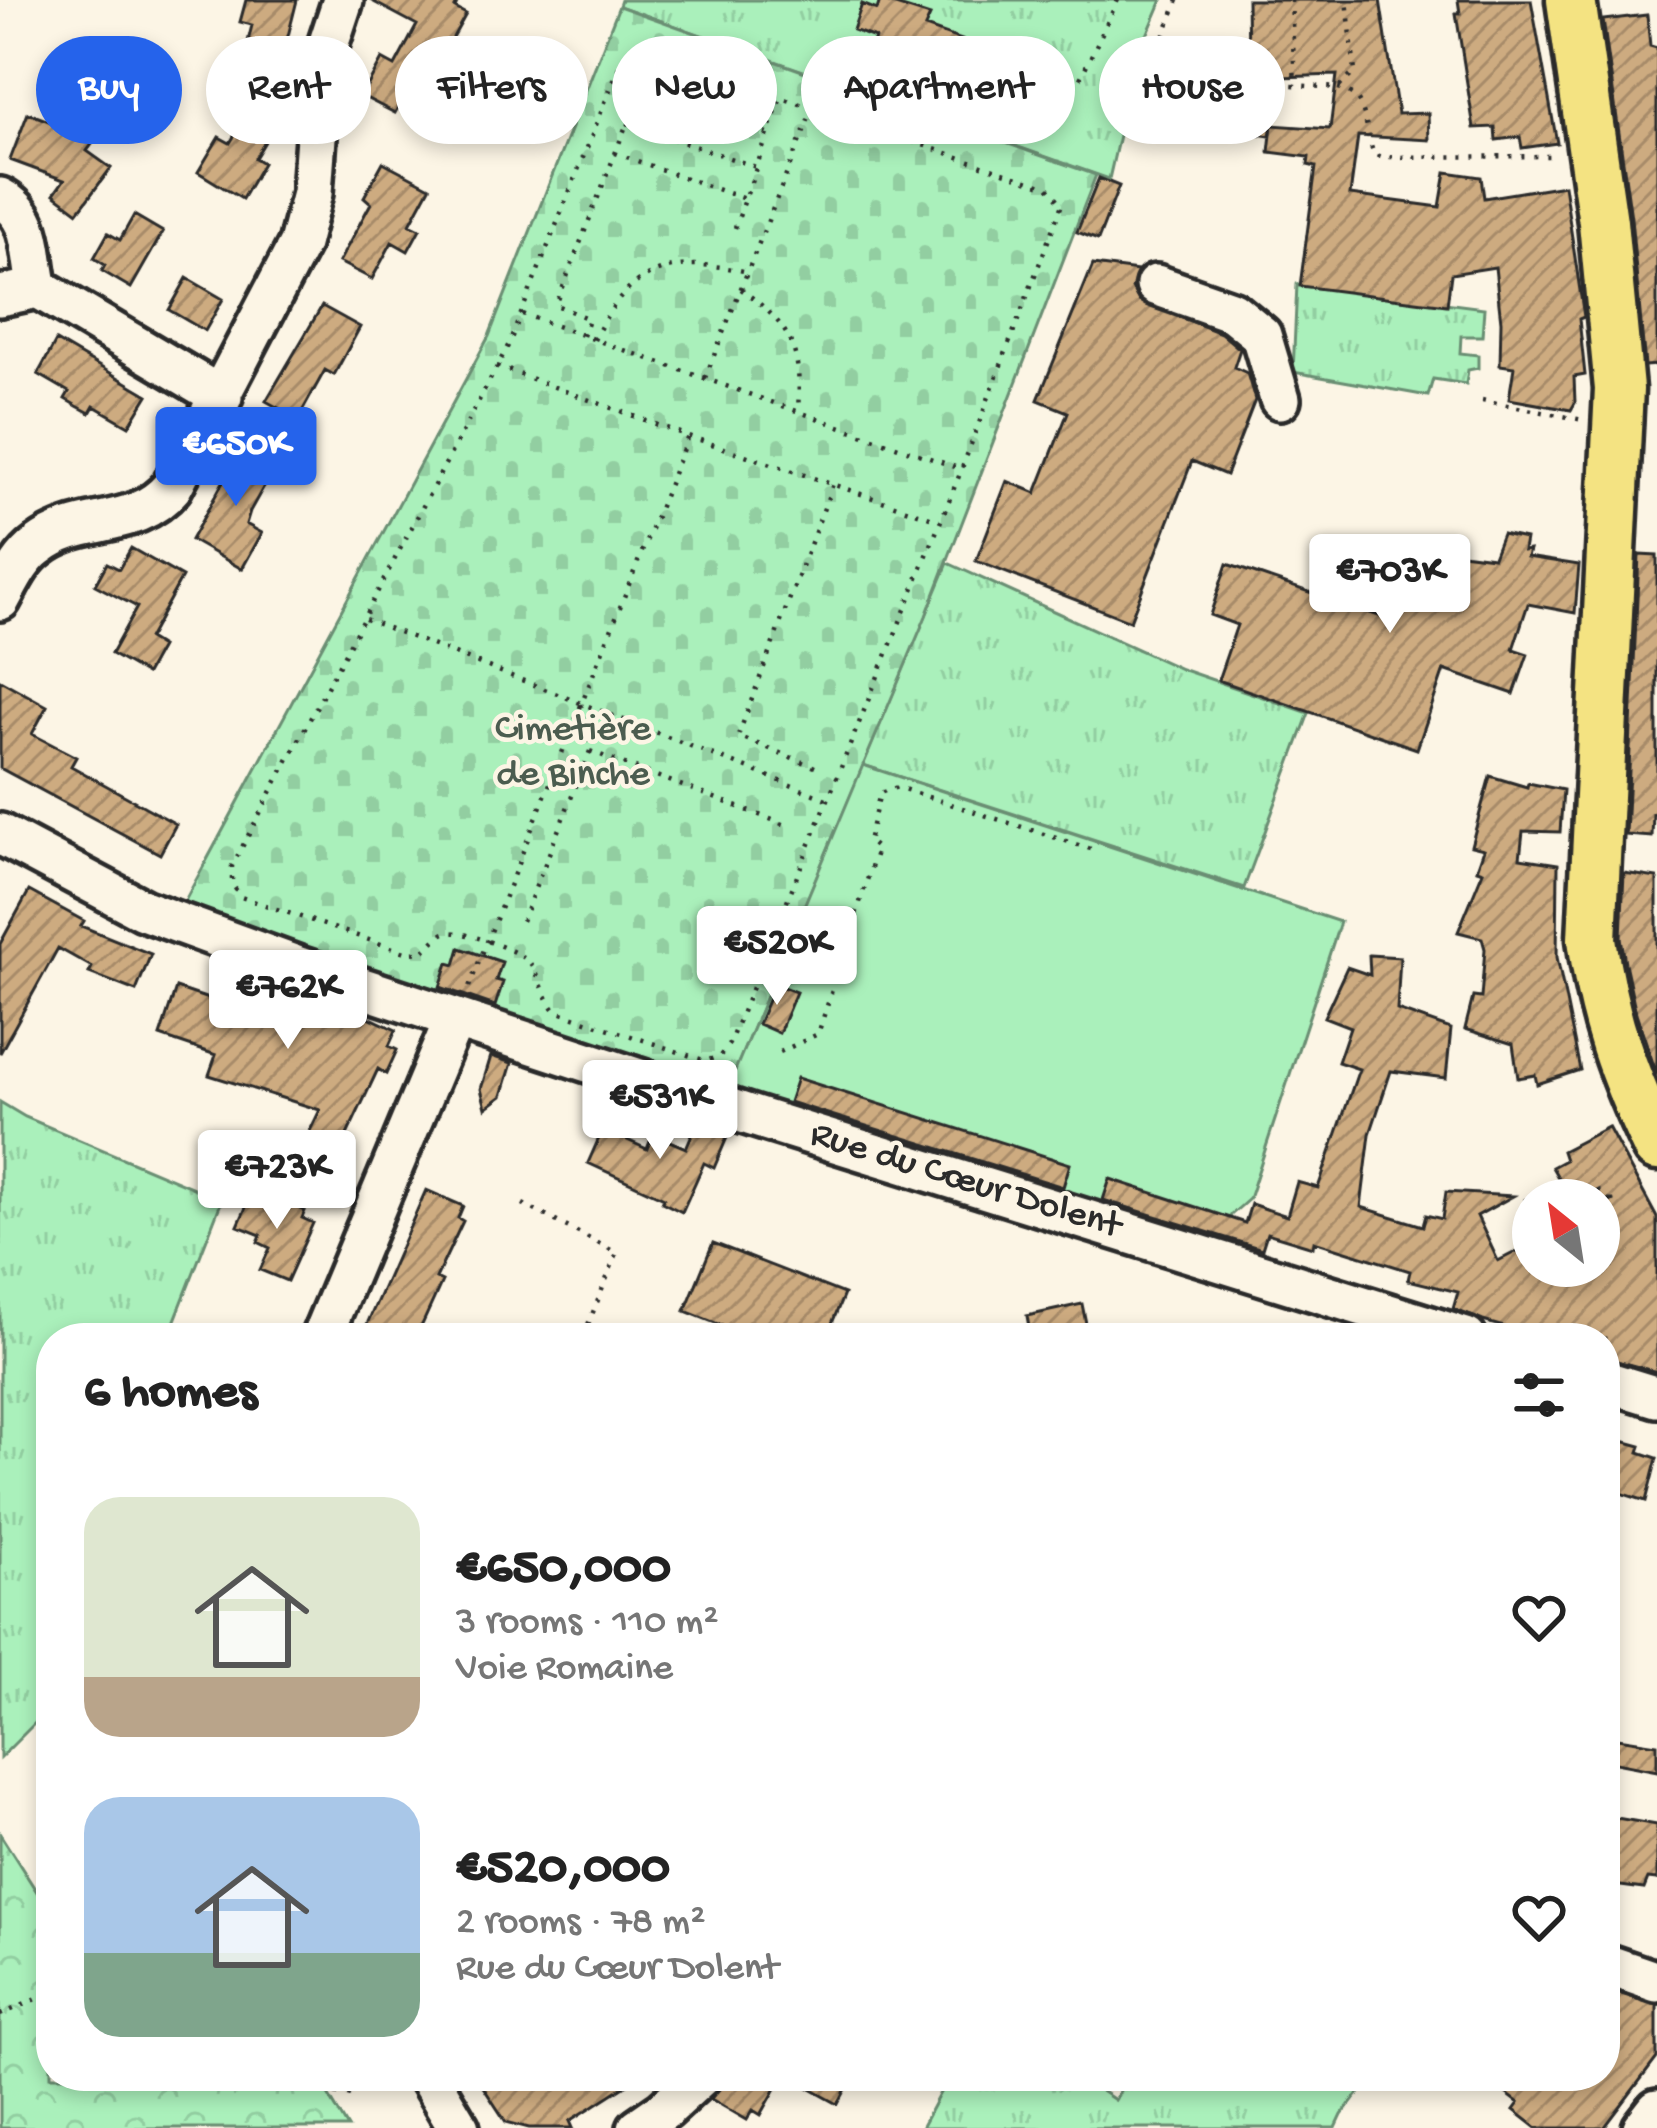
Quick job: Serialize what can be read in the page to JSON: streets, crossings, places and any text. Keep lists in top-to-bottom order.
{
  "streets": {
    "street": ["Rue du Cœur Dolent"]
  },
  "parks": ["Cimetière de Binche"],
  "north": "top left",
  "page": {
    "chip": [
      "Buy",
      "Rent",
      "Filters",
      "New",
      "Apartment",
      "House"
    ],
    "price": [
      "€650K",
      "€703K",
      "€520K",
      "€762K",
      "€531K",
      "€723K"
    ],
    "heading": "6 homes",
    "list": [
      {
        "name": "€650,000",
        "note": "3 rooms · 110 m² · Voie Romaine"
      },
      {
        "name": "€520,000",
        "note": "2 rooms · 78 m² · Rue du Cœur Dolent"
      }
    ]
  }
}
